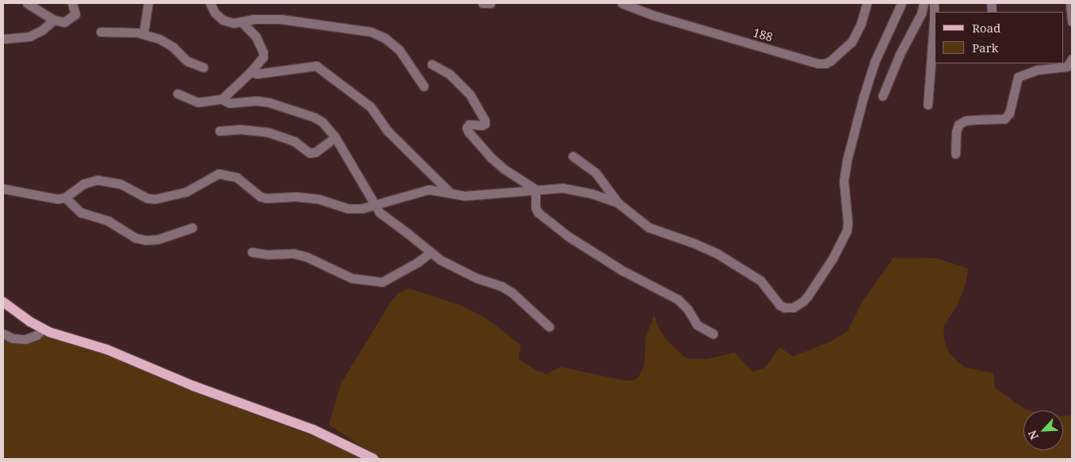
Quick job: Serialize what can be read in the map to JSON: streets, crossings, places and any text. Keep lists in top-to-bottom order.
{
  "streets": {
    "street": ["188"]
  },
  "legend": ["Road", "Park"],
  "north": "bottom left"
}
